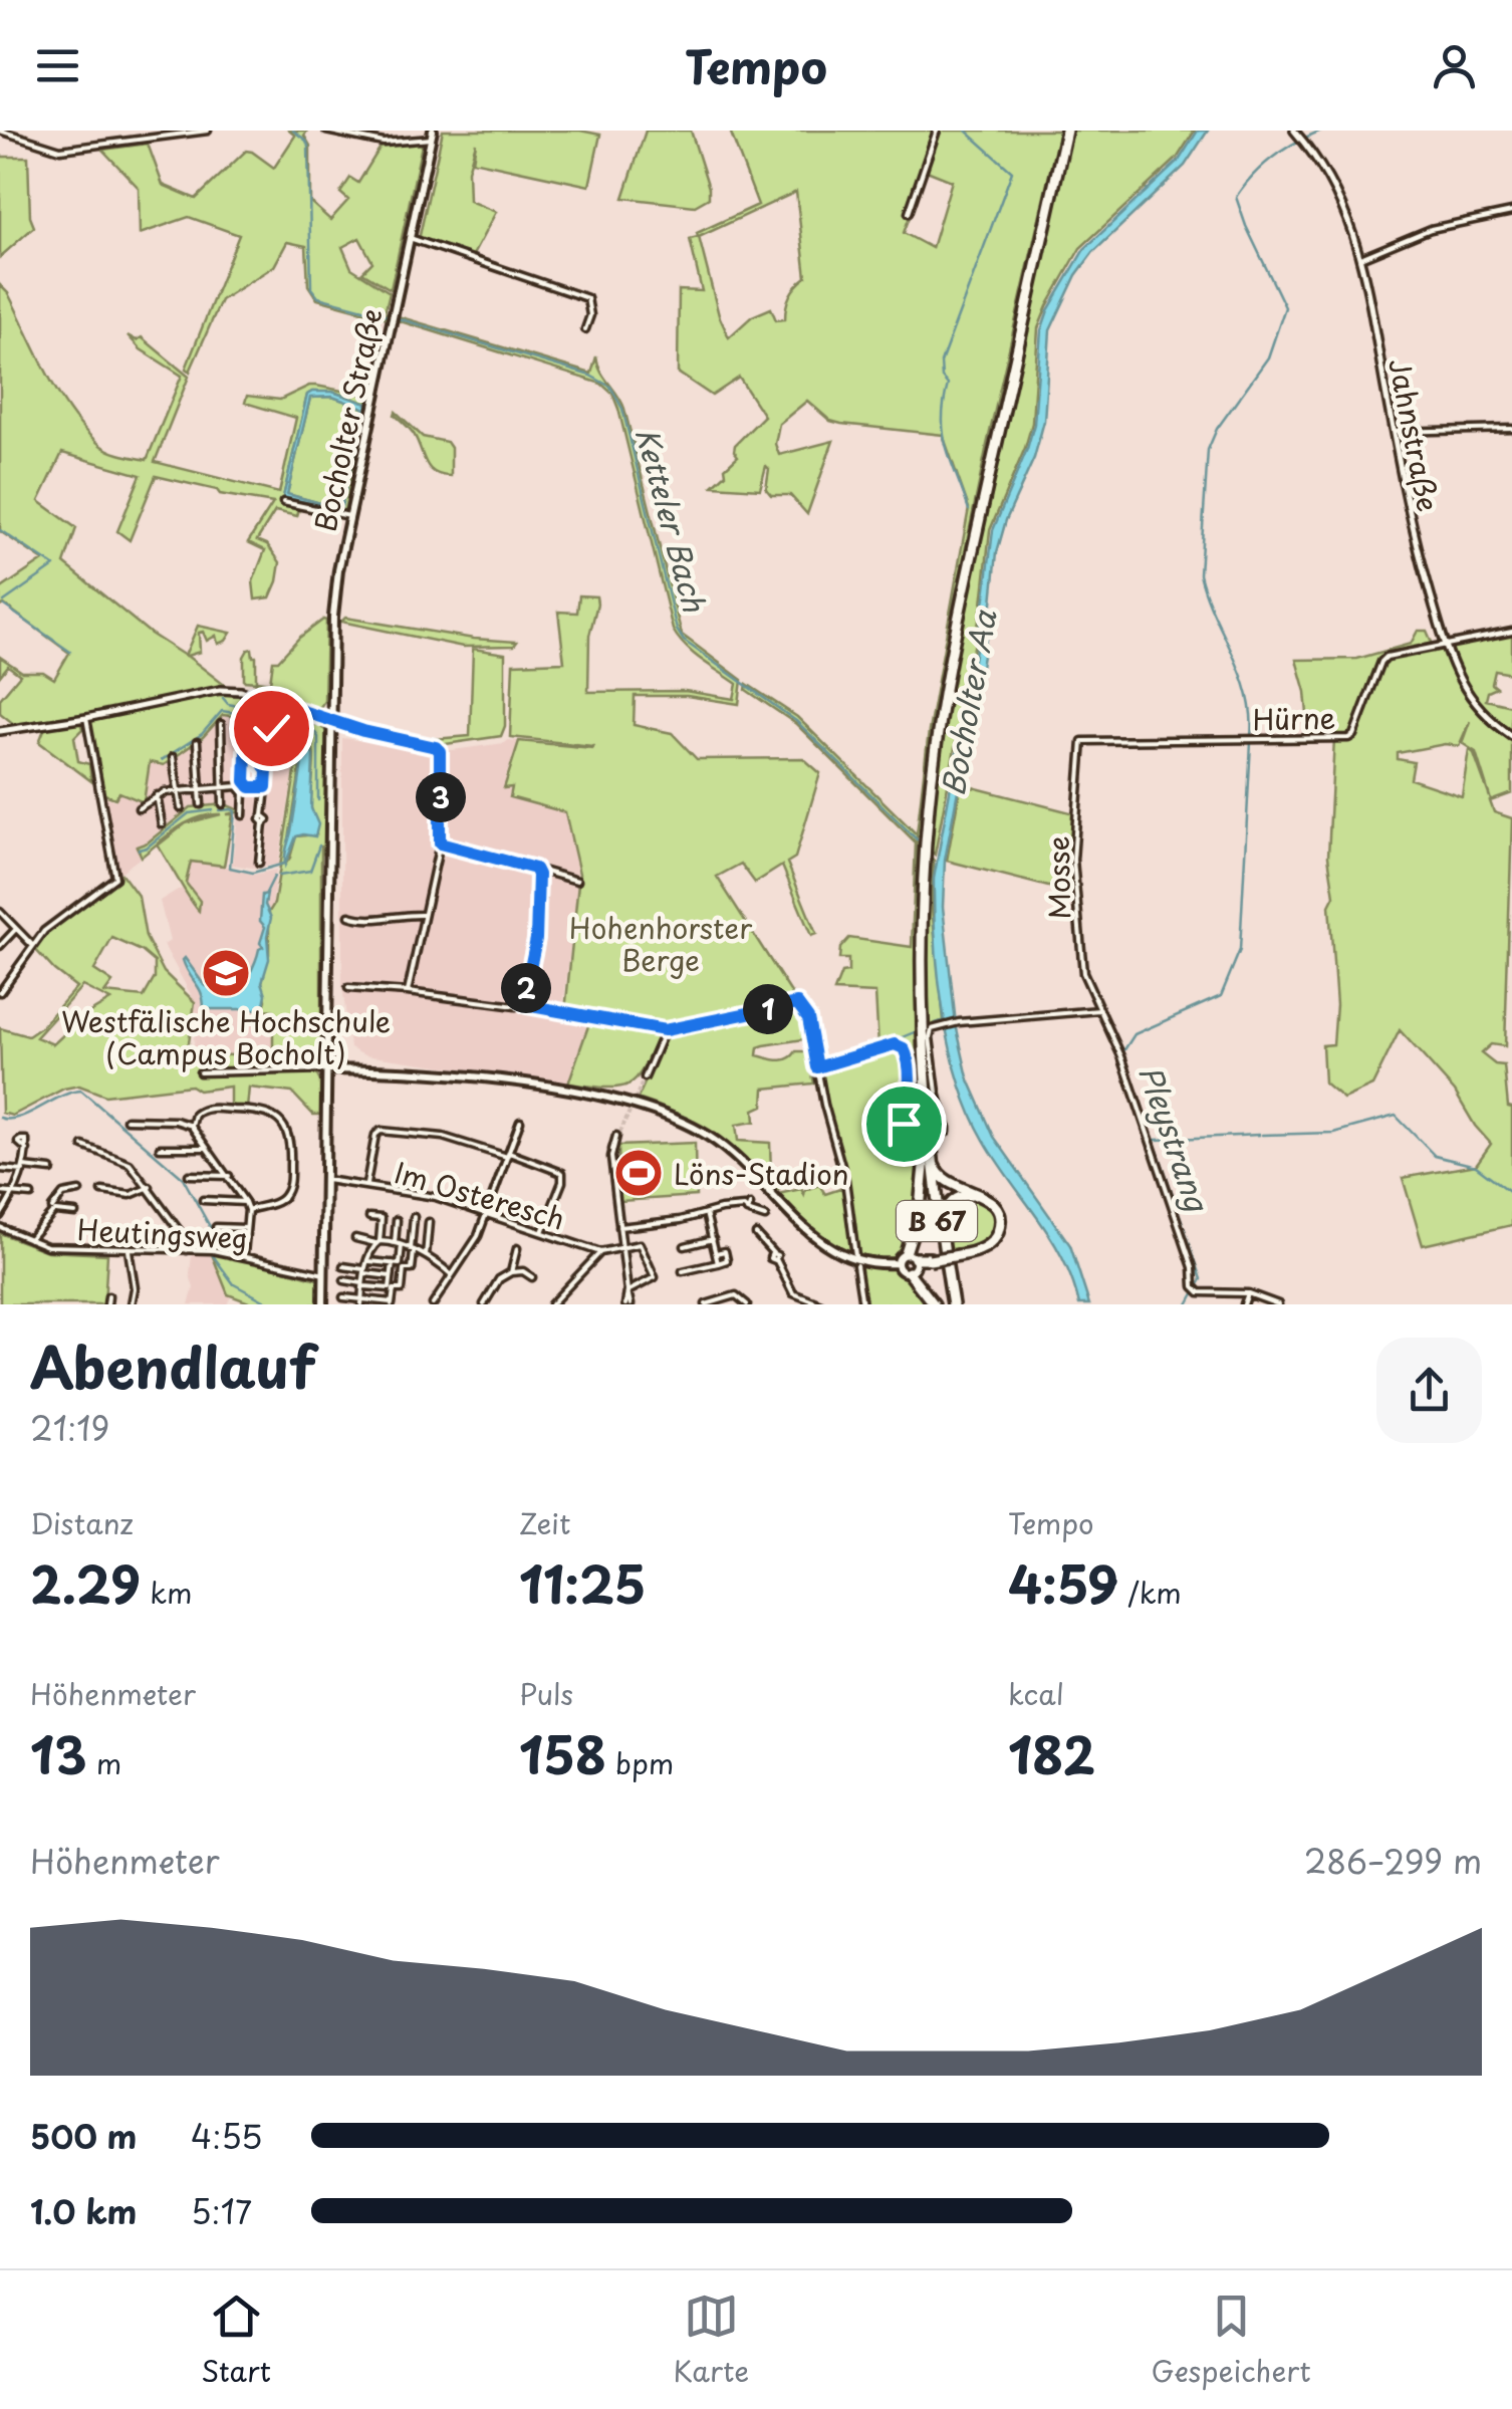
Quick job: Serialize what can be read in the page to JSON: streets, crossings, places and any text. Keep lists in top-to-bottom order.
{
  "streets": {
    "highway": ["B 67"],
    "main road": ["Bocholter Straße"],
    "street": [
      "Jahnstraße",
      "Hürne",
      "Mosse",
      "Im Osteresch",
      "Heutingsweg"
    ]
  },
  "crossings": [
    ["Bocholter Straße", "Im Osteresch"],
    ["Bocholter Straße", "Heutingsweg"],
    ["Jahnstraße", "Hürne"],
    ["Hürne", "Mosse"]
  ],
  "water": ["Ketteler Bach", "Bocholter Aa", "Pleystrang"],
  "parks": ["Hohenhorster Berge"],
  "places": {
    "school or university": ["Westfälische Hochschule (Campus Bocholt)"],
    "sports": ["Löns-Stadion"]
  },
  "page": {
    "header": "Tempo",
    "pins": ["3", "2", "1"],
    "heading": ["Abendlauf", "21:19"],
    "stats": [
      ["Distanz", "2.29 km"],
      ["Zeit", "11:25"],
      ["Tempo", "4:59 /km"],
      ["Höhenmeter", "13 m"],
      ["Puls", "158 bpm"],
      ["kcal", "182"]
    ],
    "chart": ["Höhenmeter", "286–299 m"],
    "list": [
      {
        "name": "500 m",
        "note": "4:55"
      },
      {
        "name": "1.0 km",
        "note": "5:17"
      }
    ],
    "tabs": ["Start", "Karte", "Gespeichert"]
  }
}
